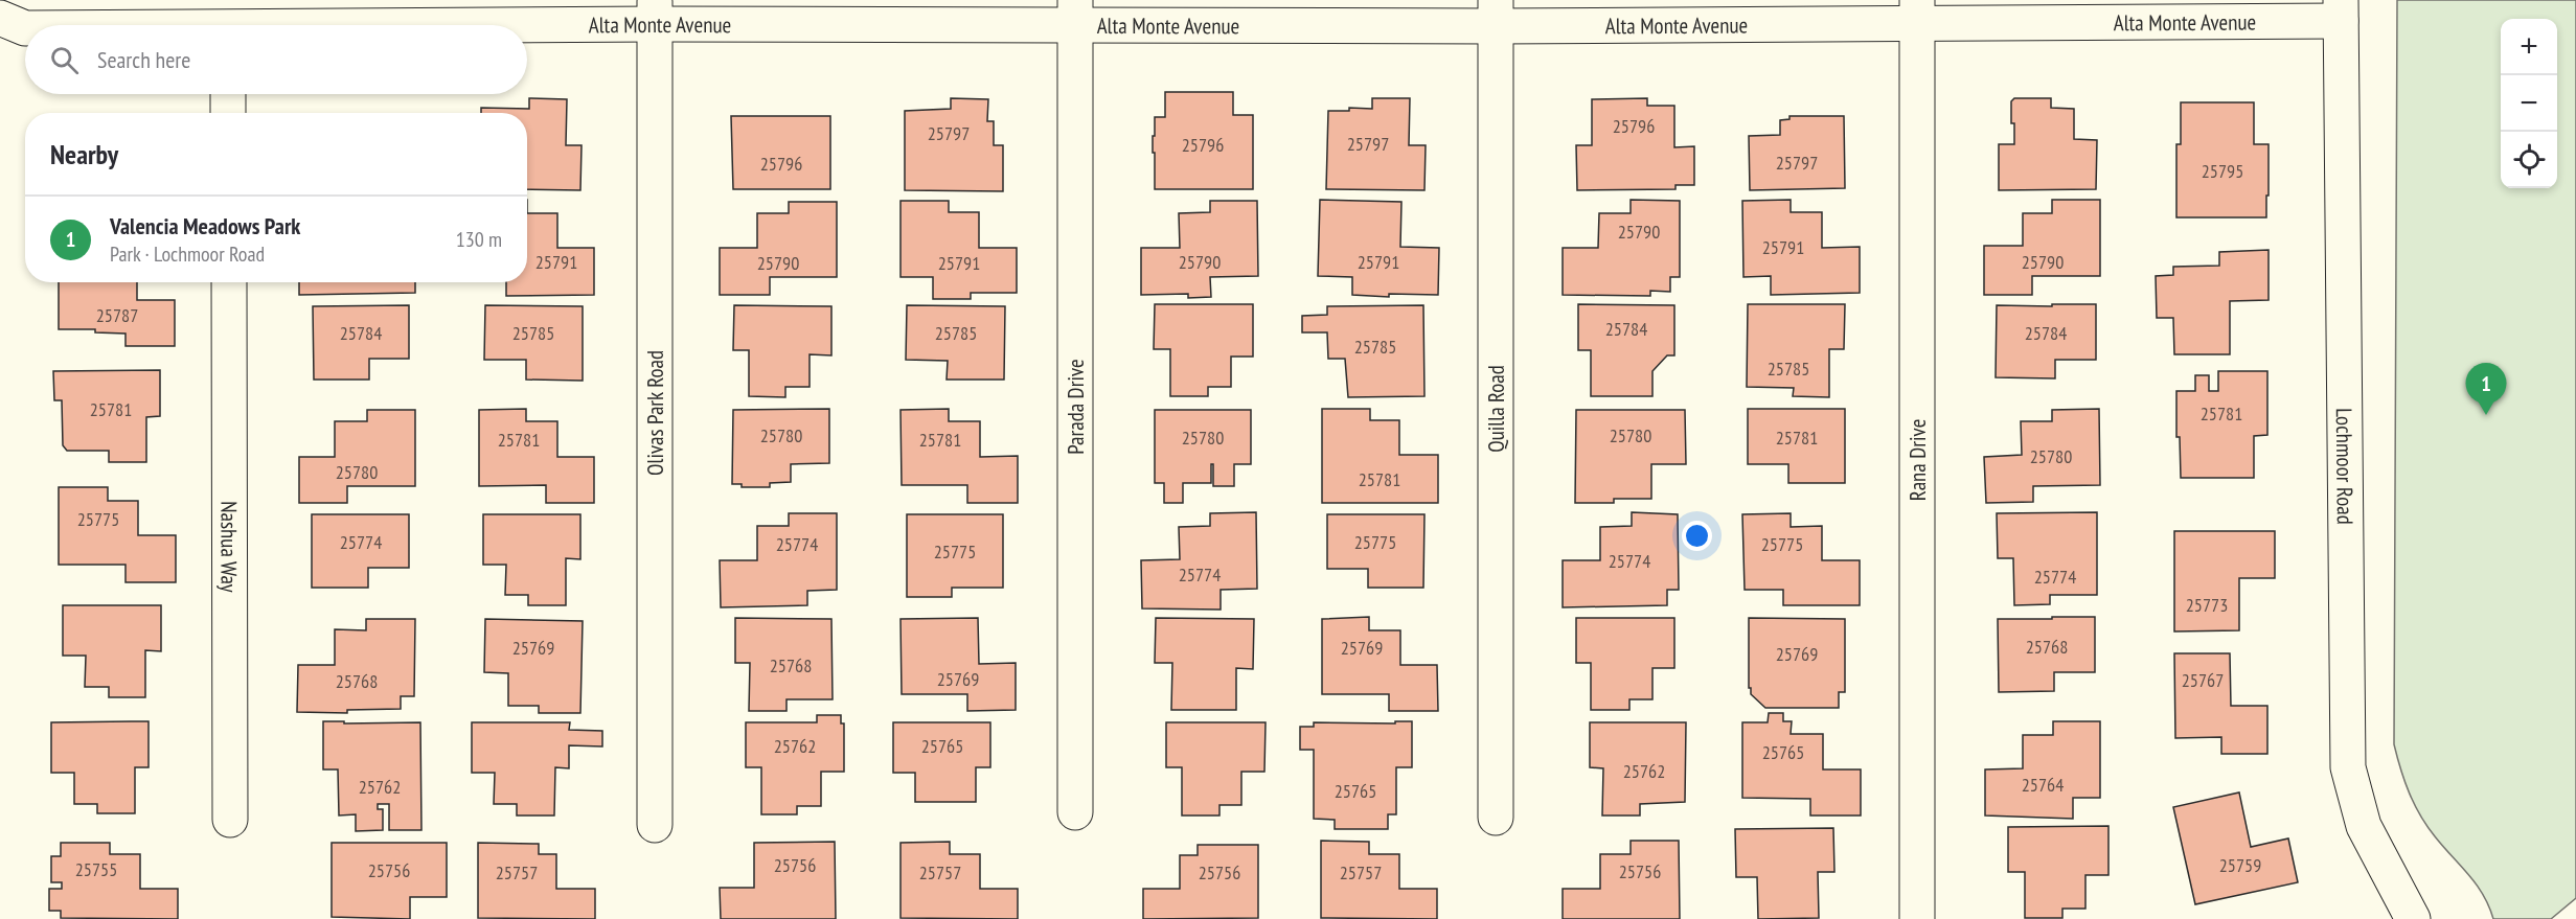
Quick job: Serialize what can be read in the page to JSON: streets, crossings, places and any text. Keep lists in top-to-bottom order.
{
  "streets": {
    "street": [
      "Alta Monte Avenue",
      "Parada Drive",
      "Quilla Road",
      "Olivas Park Road",
      "Rana Drive",
      "Lochmoor Road",
      "Nashua Way"
    ]
  },
  "crossings": [
    ["Alta Monte Avenue", "Parada Drive"],
    ["Alta Monte Avenue", "Quilla Road"],
    ["Alta Monte Avenue", "Olivas Park Road"],
    ["Alta Monte Avenue", "Rana Drive"],
    ["Alta Monte Avenue", "Lochmoor Road"]
  ],
  "house_numbers": [
    "25796",
    "25797",
    "25797",
    "25796",
    "25797",
    "25796",
    "25795",
    "25790",
    "25791",
    "25791",
    "25790",
    "25791",
    "25790",
    "25790",
    "25791",
    "25787",
    "25784",
    "25784",
    "25785",
    "25785",
    "25784",
    "25785",
    "25785",
    "25781",
    "25781",
    "25780",
    "25780",
    "25780",
    "25781",
    "25781",
    "25781",
    "25780",
    "25780",
    "25781",
    "25775",
    "25774",
    "25775",
    "25774",
    "25775",
    "25775",
    "25774",
    "25774",
    "25774",
    "25773",
    "25768",
    "25769",
    "25769",
    "25769",
    "25768",
    "25769",
    "25767",
    "25768",
    "25762",
    "25765",
    "25765",
    "25762",
    "25764",
    "25762",
    "25765",
    "25756",
    "25759",
    "25755",
    "25756",
    "25756",
    "25757",
    "25757",
    "25756",
    "25757"
  ],
  "page": {
    "map_buttons": ["+", "−"],
    "search": "Search here",
    "heading": "Nearby",
    "list": [
      {
        "mark": "1",
        "name": "Valencia Meadows Park",
        "note": "Park · Lochmoor Road",
        "value": "130 m"
      }
    ],
    "pins": "1"
  }
}
